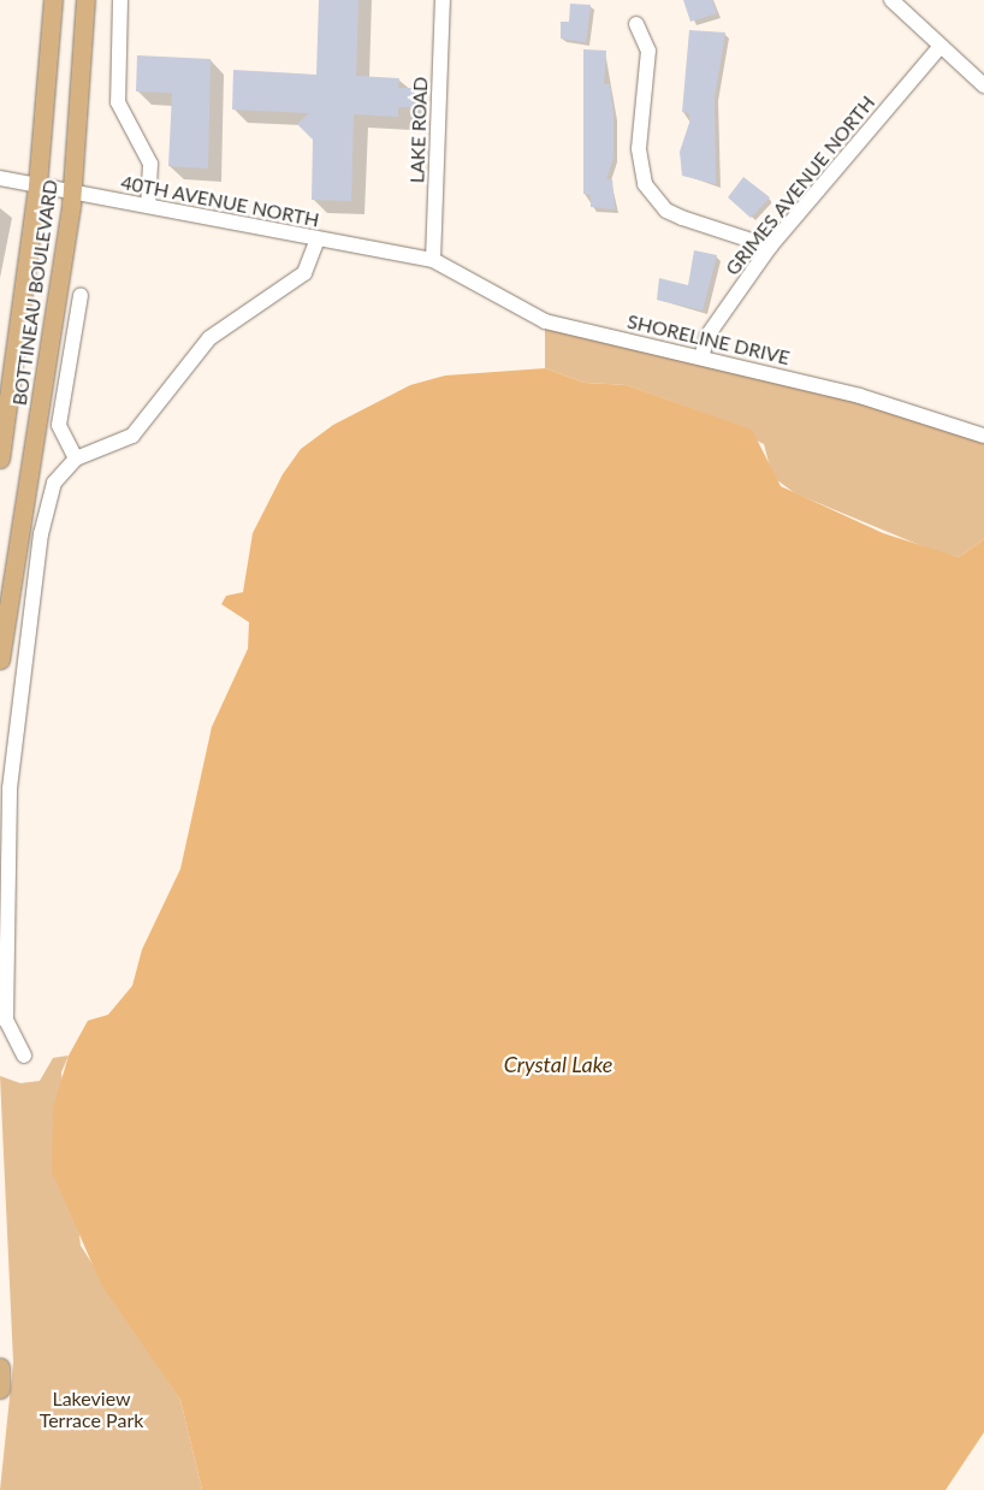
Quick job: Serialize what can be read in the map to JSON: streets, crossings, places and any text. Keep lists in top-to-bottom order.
{
  "streets": {
    "main road": ["BOTTINEAU BOULEVARD"],
    "street": [
      "LAKE ROAD",
      "GRIMES AVENUE NORTH",
      "40TH AVENUE NORTH",
      "SHORELINE DRIVE"
    ]
  },
  "crossings": [
    ["LAKE ROAD", "40TH AVENUE NORTH"],
    ["LAKE ROAD", "SHORELINE DRIVE"],
    ["GRIMES AVENUE NORTH", "SHORELINE DRIVE"],
    ["40TH AVENUE NORTH", "BOTTINEAU BOULEVARD"],
    ["40TH AVENUE NORTH", "SHORELINE DRIVE"]
  ],
  "water": ["Crystal Lake"],
  "parks": ["Lakeview Terrace Park"]
}
